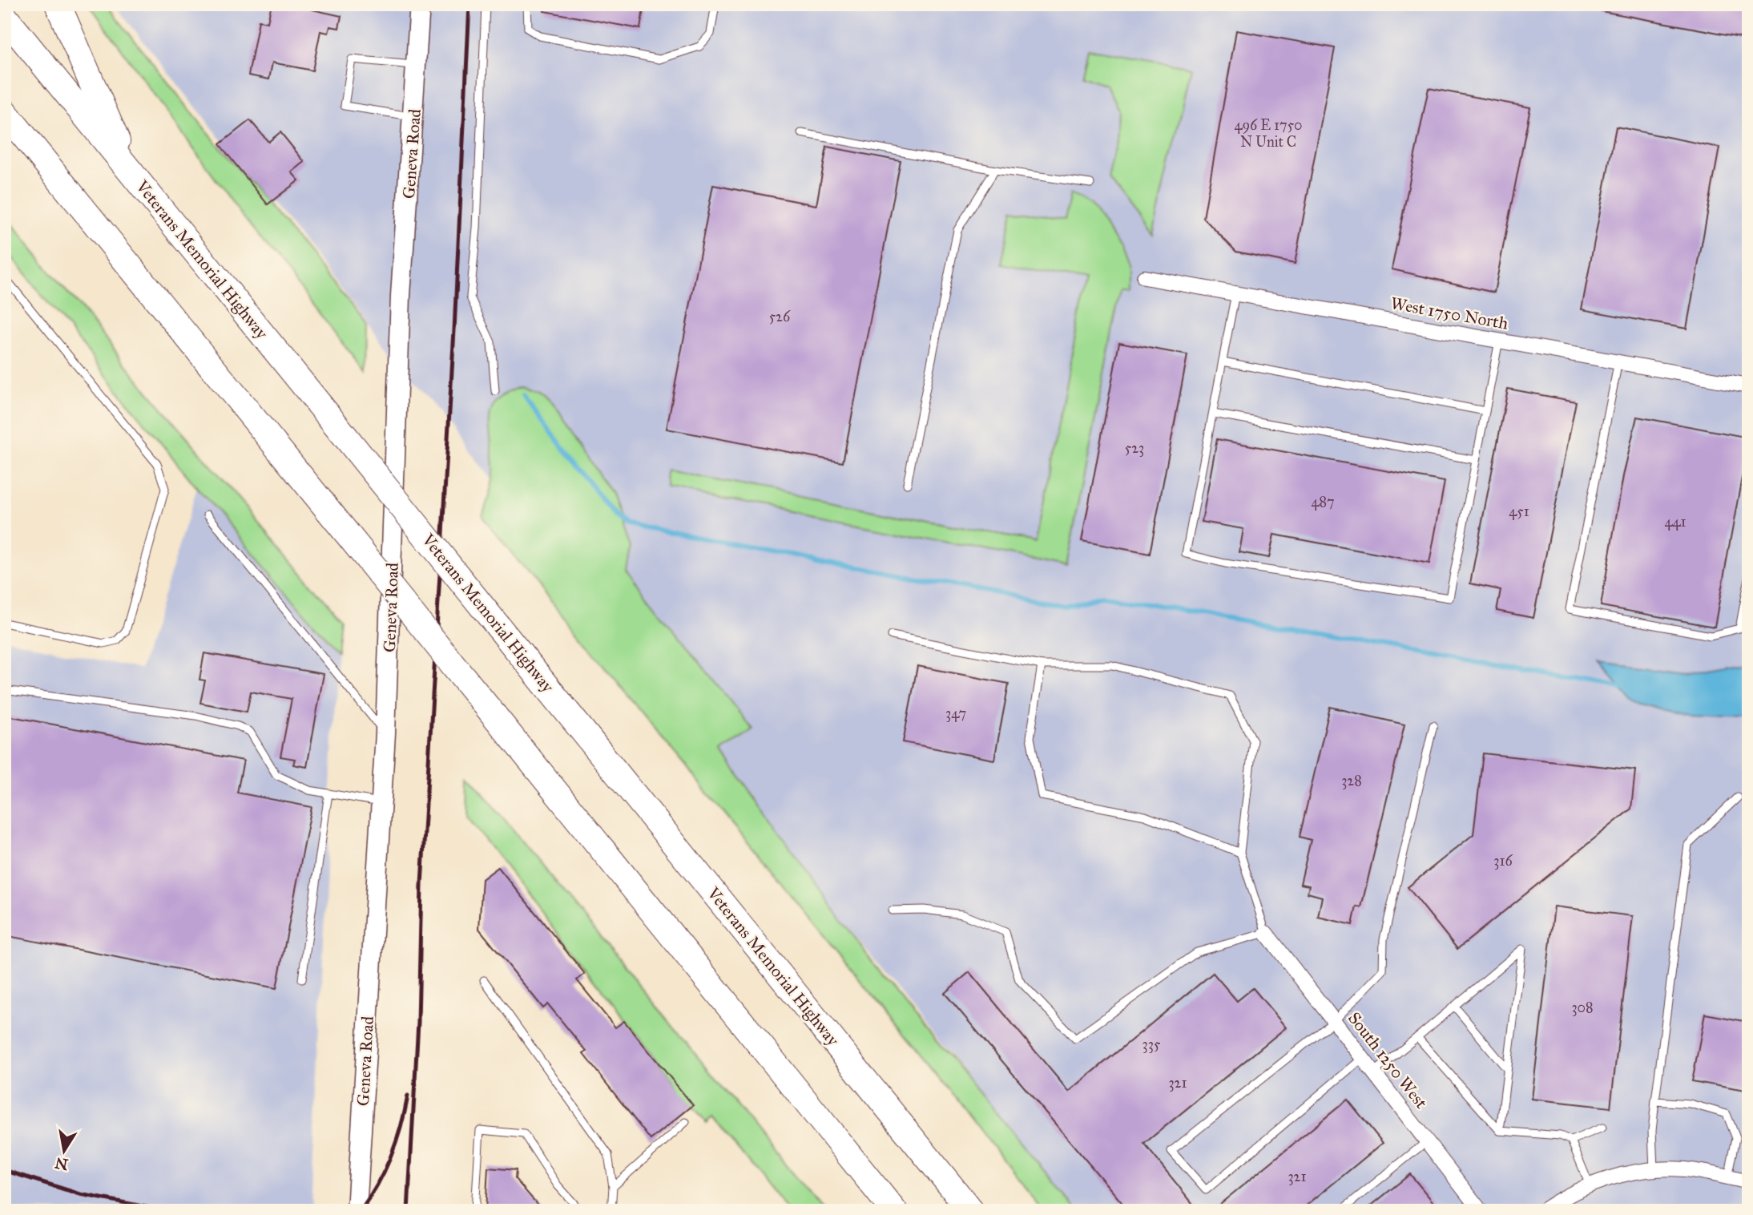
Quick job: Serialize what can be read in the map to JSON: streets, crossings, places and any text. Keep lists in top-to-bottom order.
{
  "streets": {
    "highway": ["Veterans Memorial Highway"],
    "main road": ["Geneva Road"],
    "street": ["West 1750 North", "South 1250 West"]
  },
  "house_numbers": [
    "496 E 1750 N Unit C",
    "526",
    "523",
    "487",
    "451",
    "441",
    "347",
    "328",
    "316",
    "308",
    "335",
    "321",
    "321"
  ],
  "north": "bottom"
}
